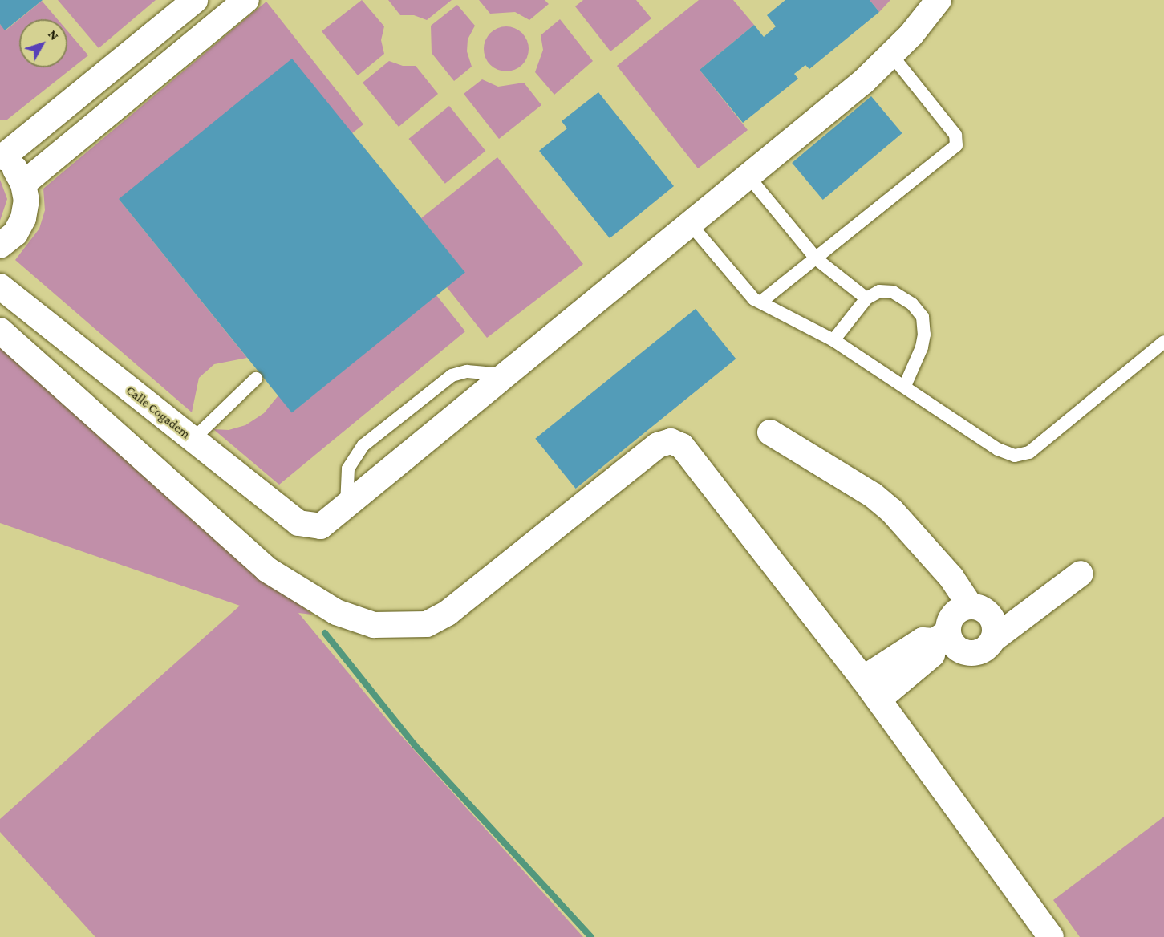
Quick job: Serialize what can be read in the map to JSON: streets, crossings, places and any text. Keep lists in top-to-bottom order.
{
  "streets": {
    "street": ["Calle Cogadem"]
  },
  "north": "top right"
}
